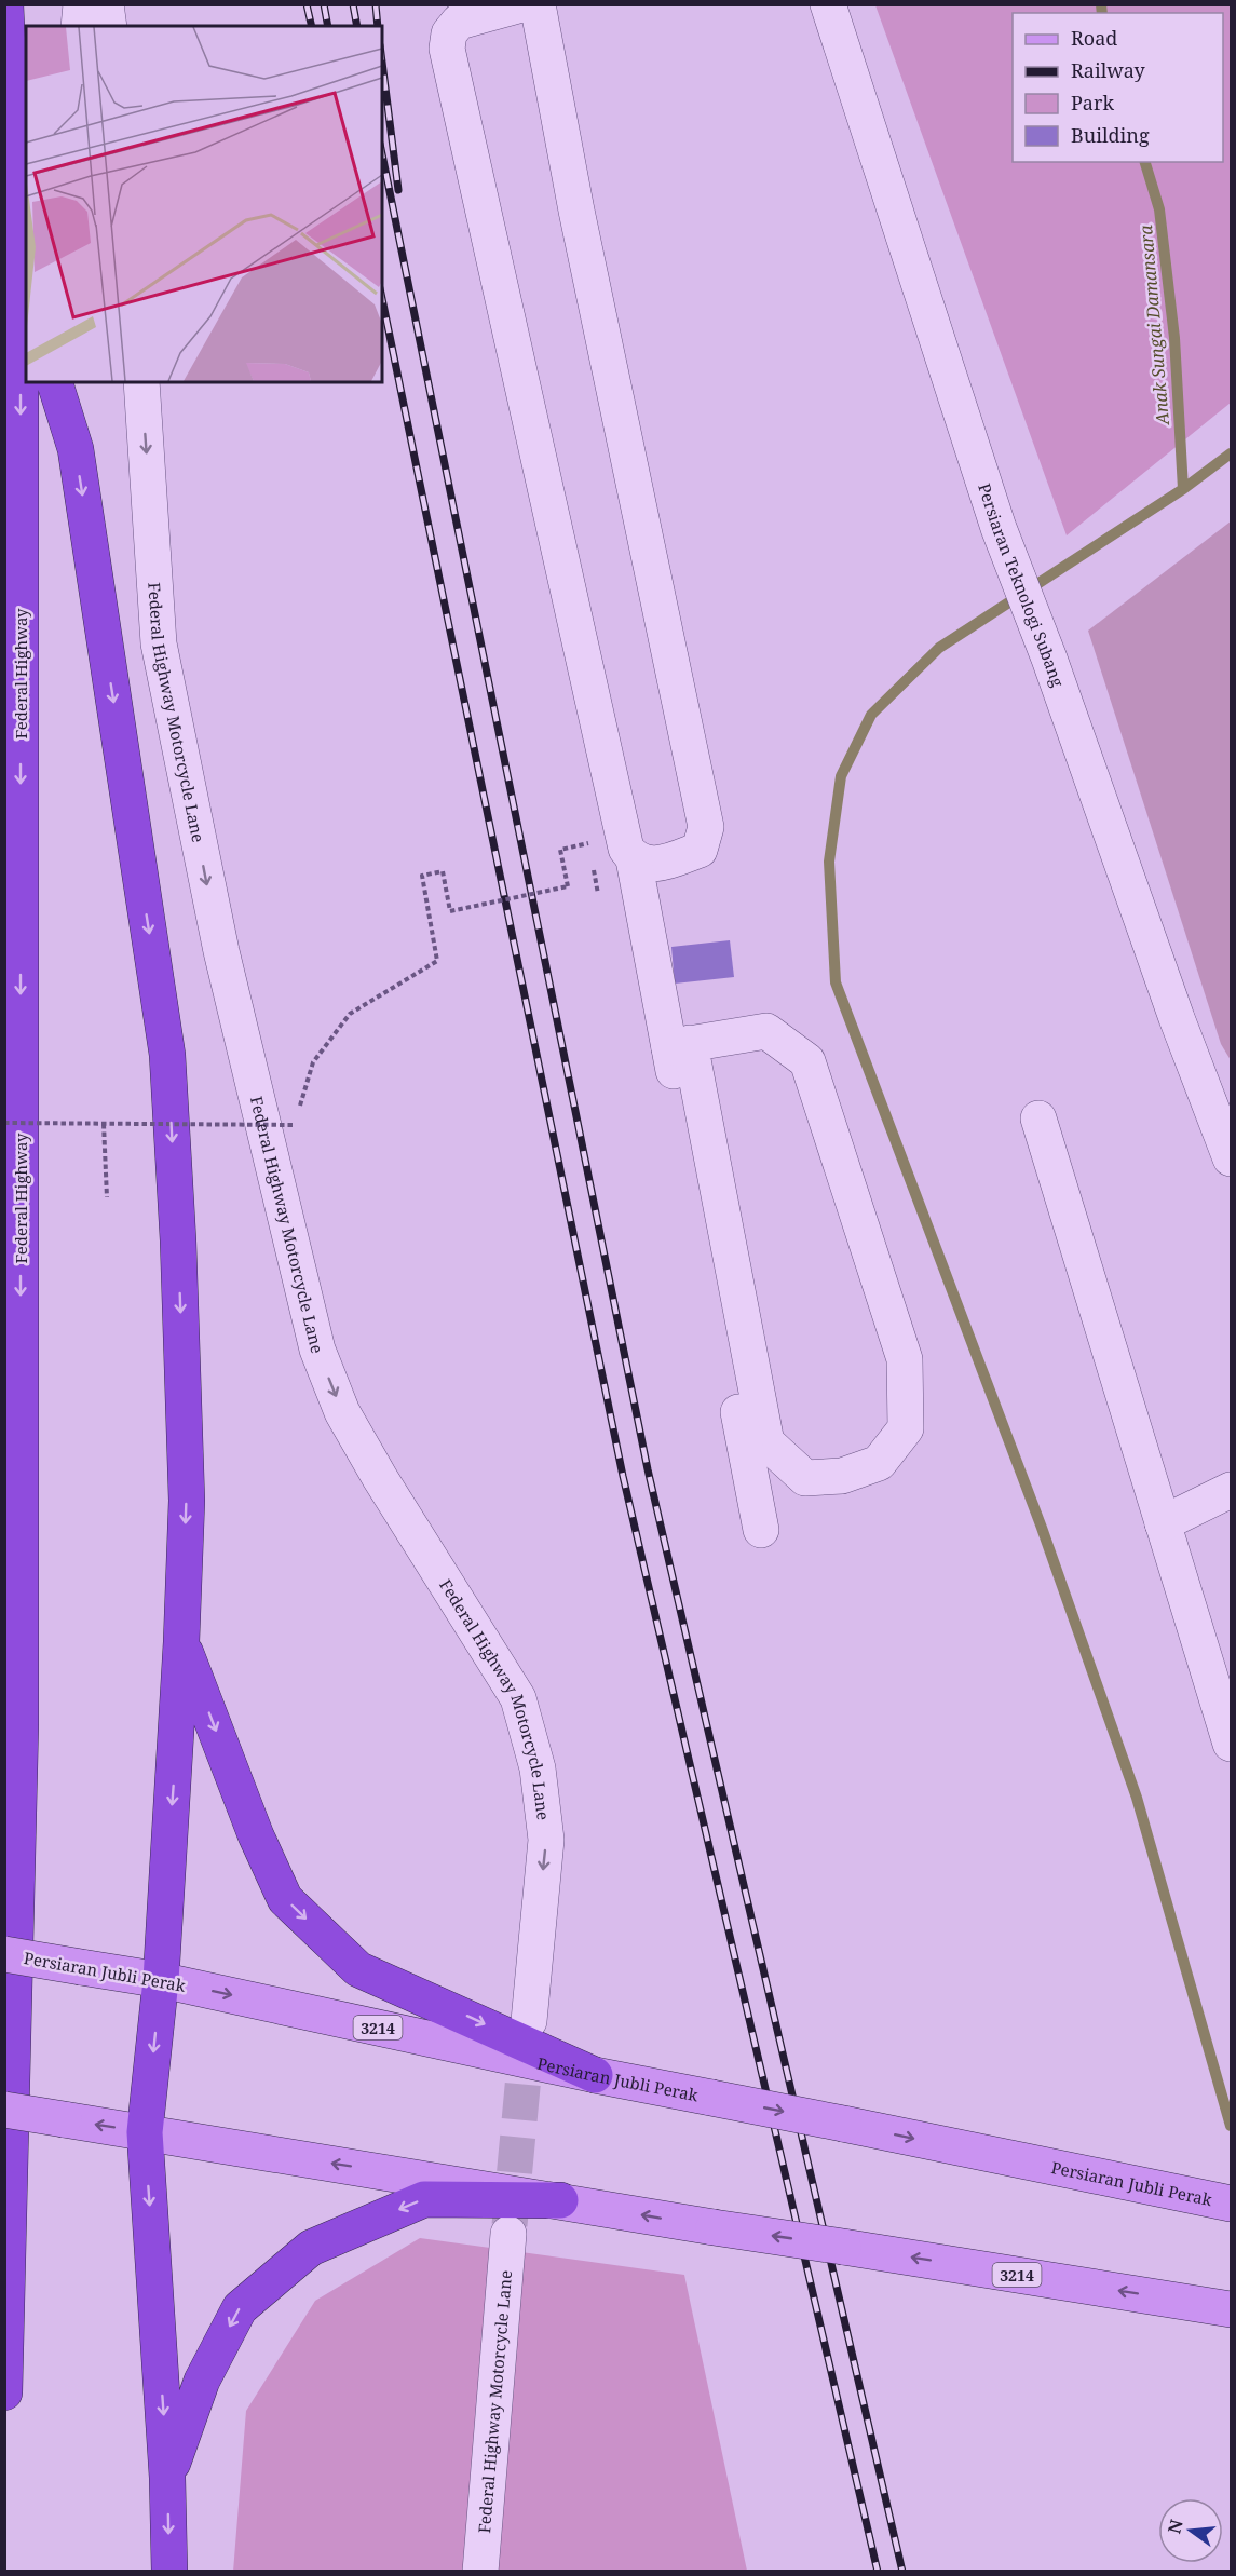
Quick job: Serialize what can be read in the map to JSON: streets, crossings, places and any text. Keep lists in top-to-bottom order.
{
  "streets": {
    "highway": ["Federal Highway"],
    "main road": ["Persiaran Jubli Perak", "3214"],
    "street": ["Persiaran Teknologi Subang", "Federal Highway Motorcycle Lane"]
  },
  "one_way": ["Federal Highway Motorcycle Lane"],
  "water": ["Anak Sungai Damansara"],
  "legend": [
    "Road",
    "Railway",
    "Park",
    "Building"
  ],
  "north": "left"
}
